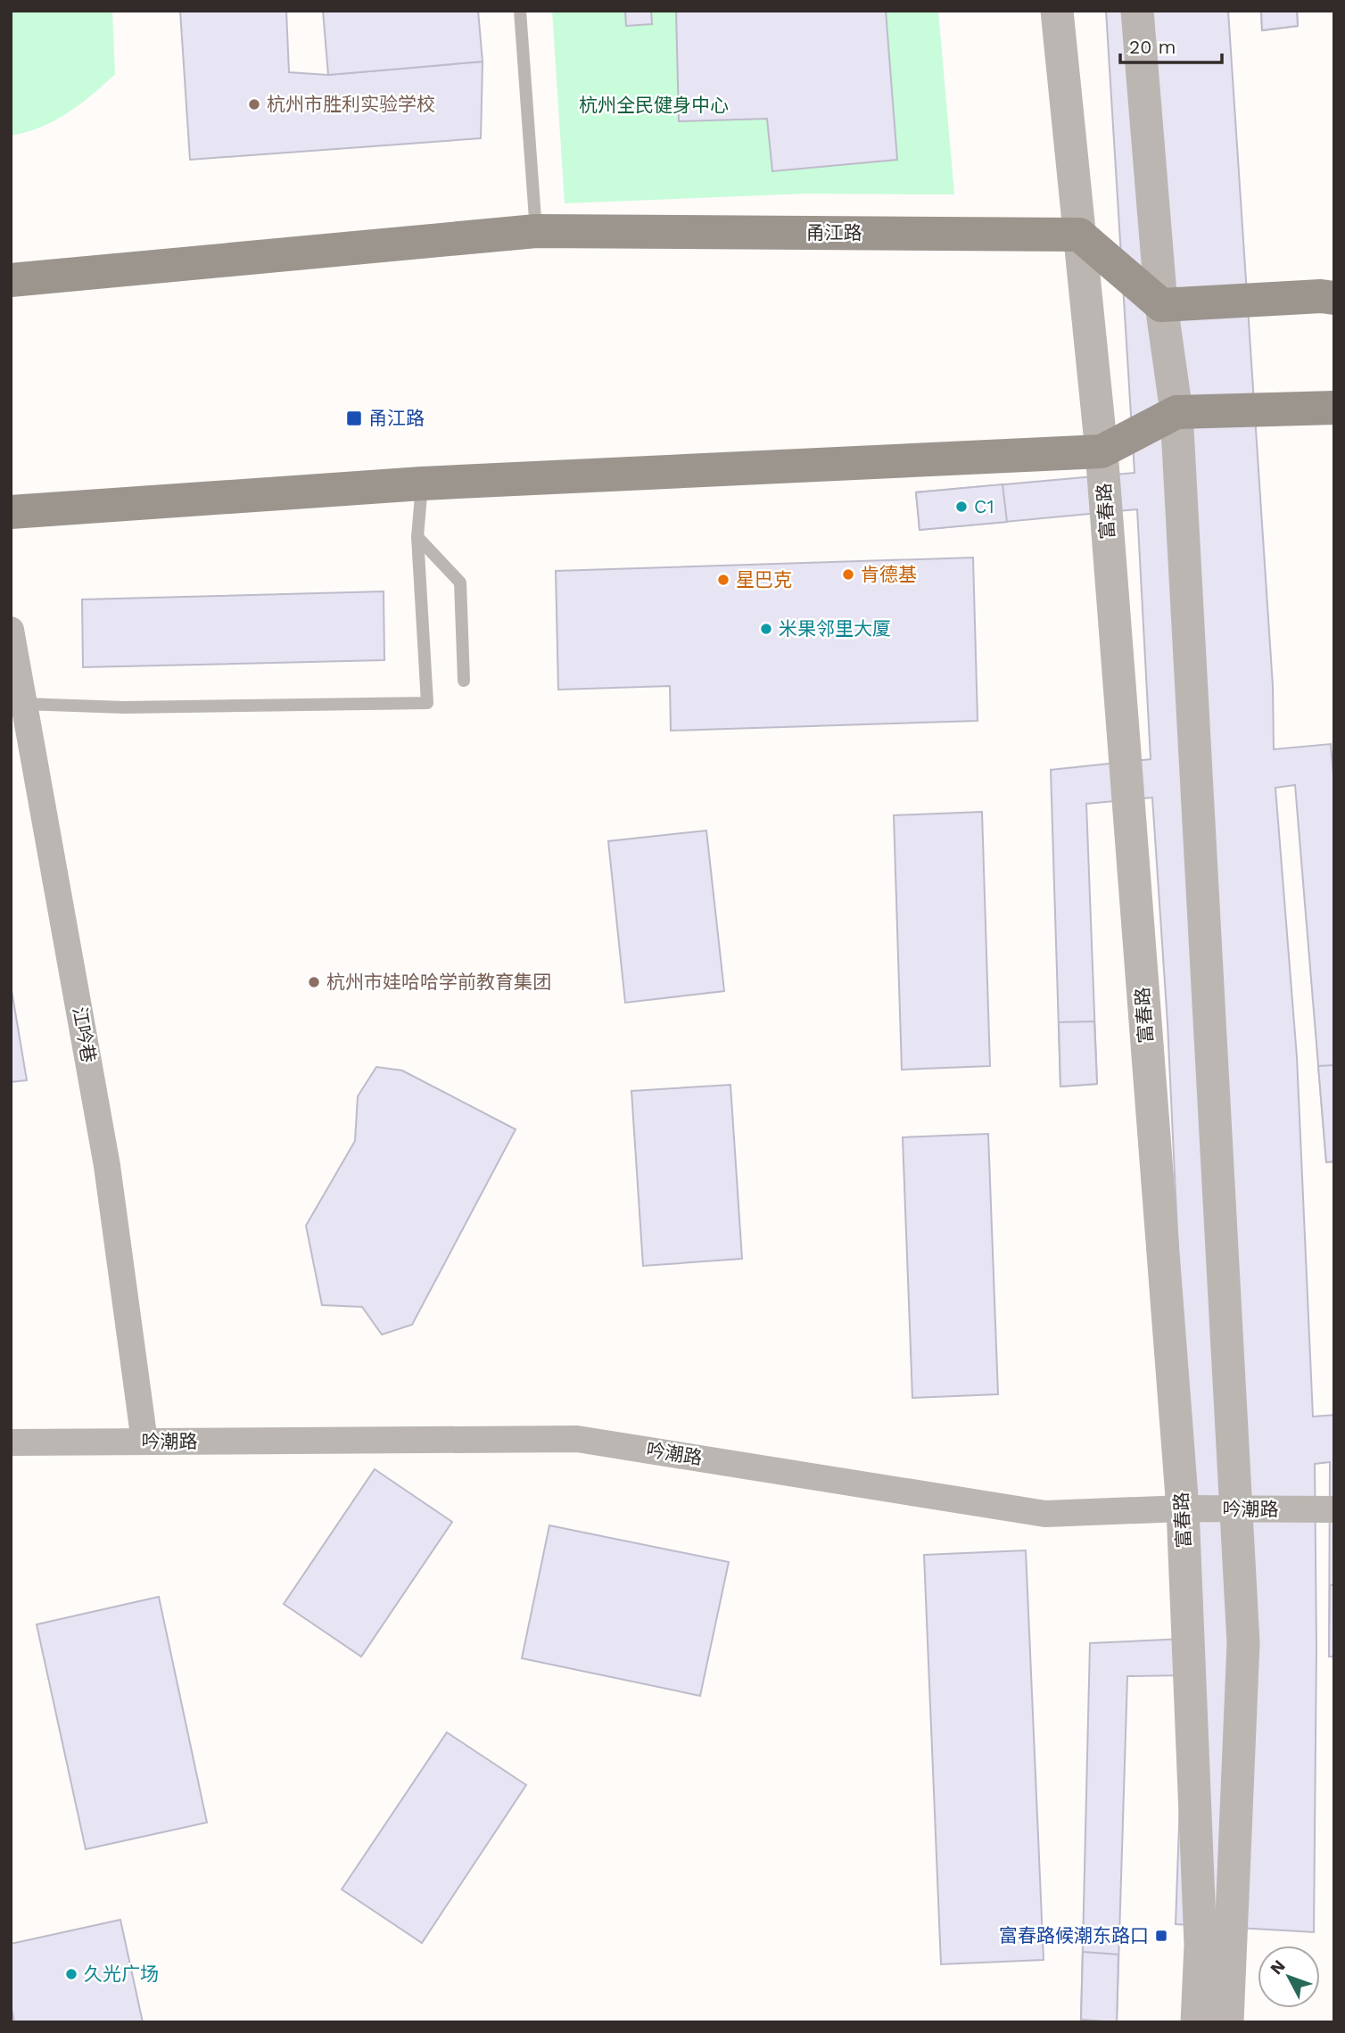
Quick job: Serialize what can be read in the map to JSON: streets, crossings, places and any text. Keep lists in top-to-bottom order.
{
  "streets": {
    "main road": ["甬江路"],
    "street": ["富春路", "江吟巷", "吟潮路"]
  },
  "crossings": [
    ["甬江路", "富春路"],
    ["富春路", "吟潮路"],
    ["江吟巷", "吟潮路"]
  ],
  "parks": ["杭州全民健身中心"],
  "places": {
    "other": [
      "杭州市胜利实验学校",
      "C1",
      "肯德基",
      "星巴克",
      "米果邻里大厦",
      "杭州市娃哈哈学前教育集团",
      "久光广场"
    ],
    "transit": ["甬江路", "富春路候潮东路口"]
  },
  "scale_bar": "20 m",
  "north": "top left"
}
